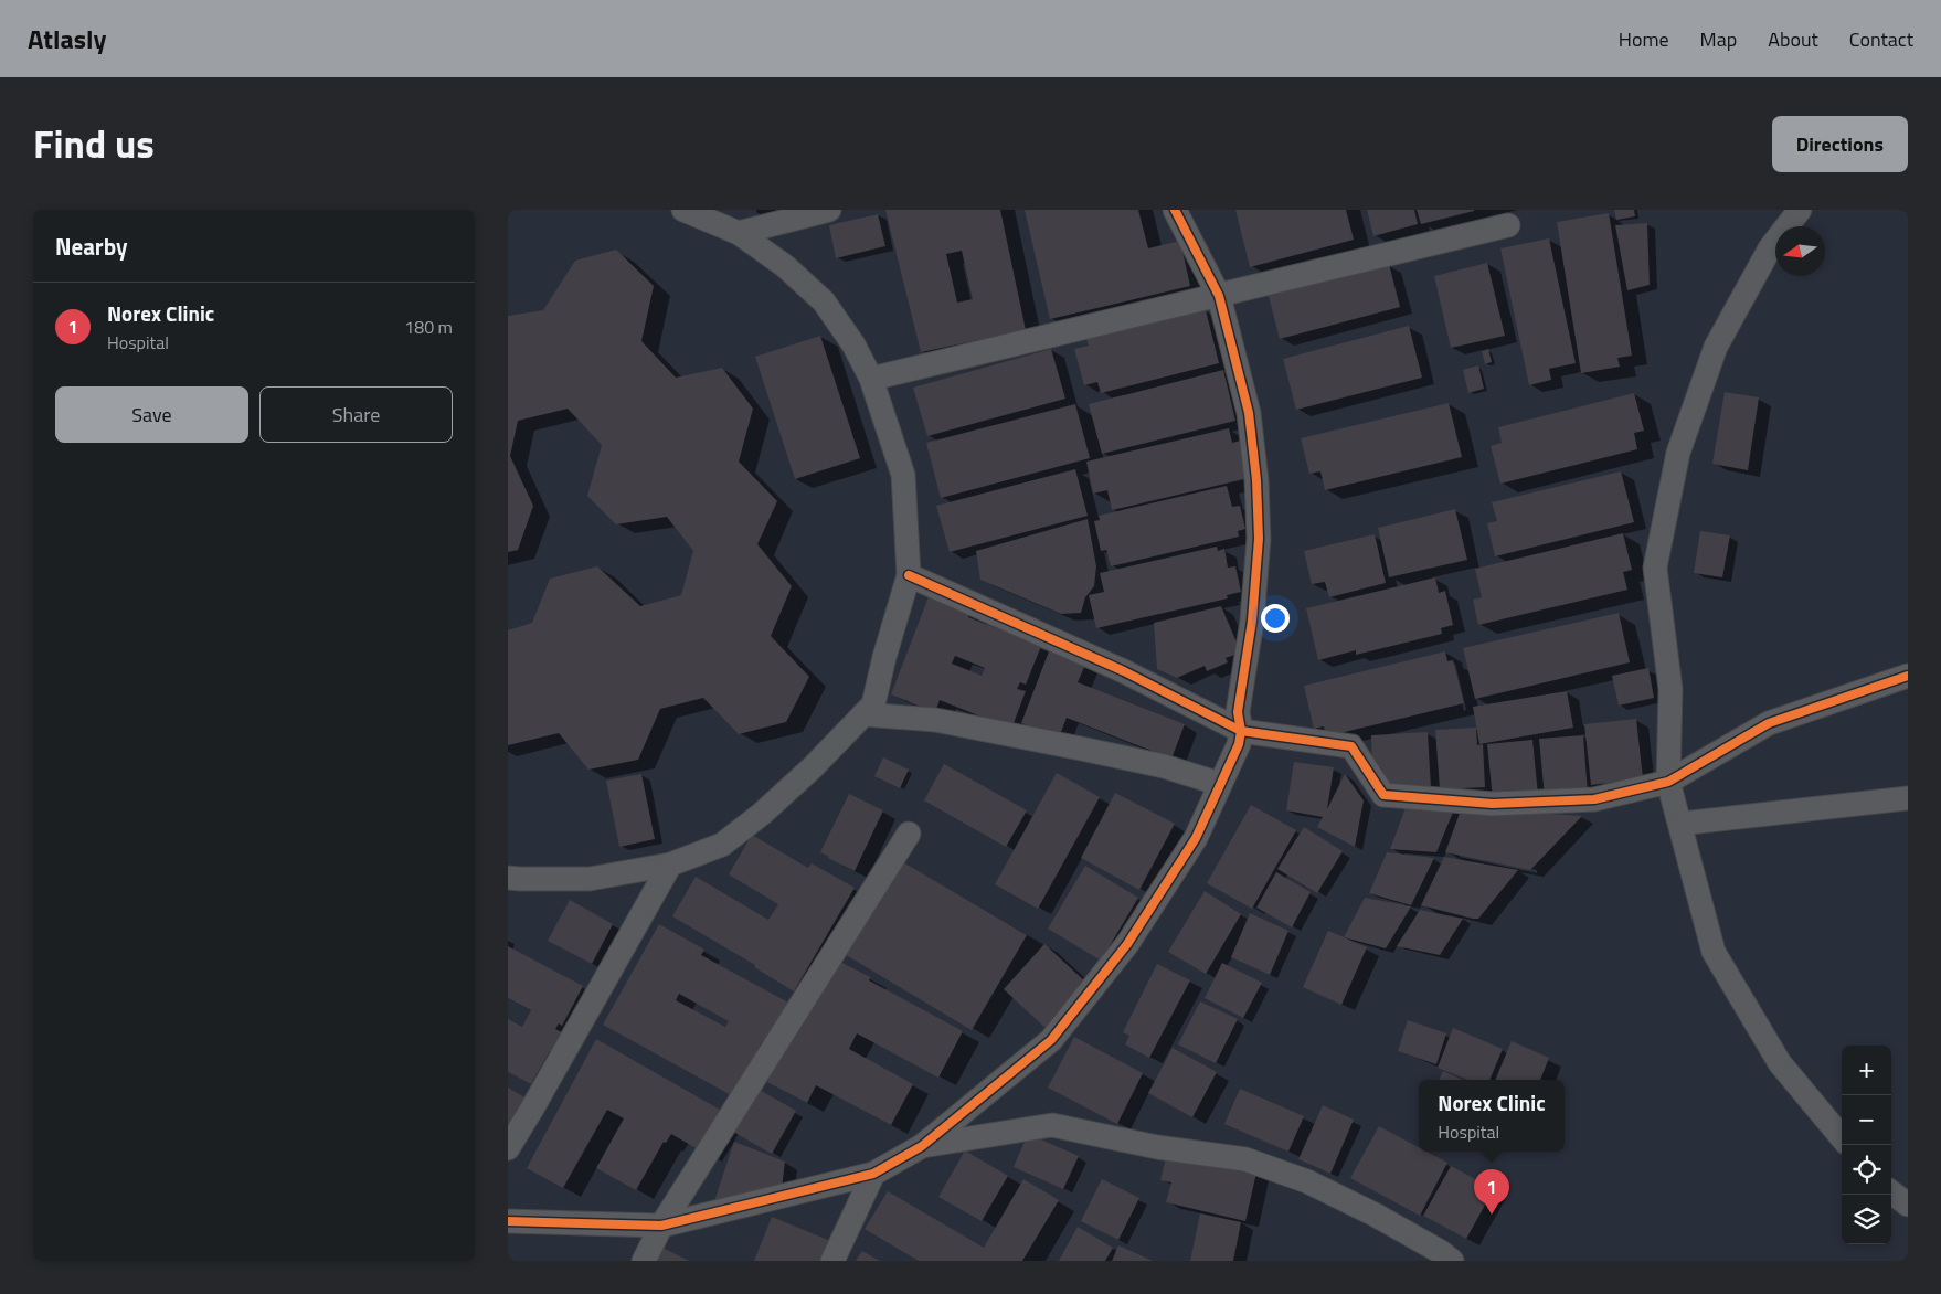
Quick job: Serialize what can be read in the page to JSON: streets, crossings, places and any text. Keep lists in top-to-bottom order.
{
  "north": "left",
  "page": {
    "header": "Atlasly",
    "nav": [
      "Home",
      "Map",
      "About",
      "Contact"
    ],
    "title": "Find us",
    "buttons": [
      "Directions",
      ["Save", "Share"]
    ],
    "heading": "Nearby",
    "list": [
      {
        "mark": "1",
        "name": "Norex Clinic",
        "note": "Hospital",
        "value": "180 m"
      }
    ],
    "map_buttons": ["+", "−"],
    "popup": ["Norex Clinic", "Hospital"],
    "pins": "1"
  }
}
